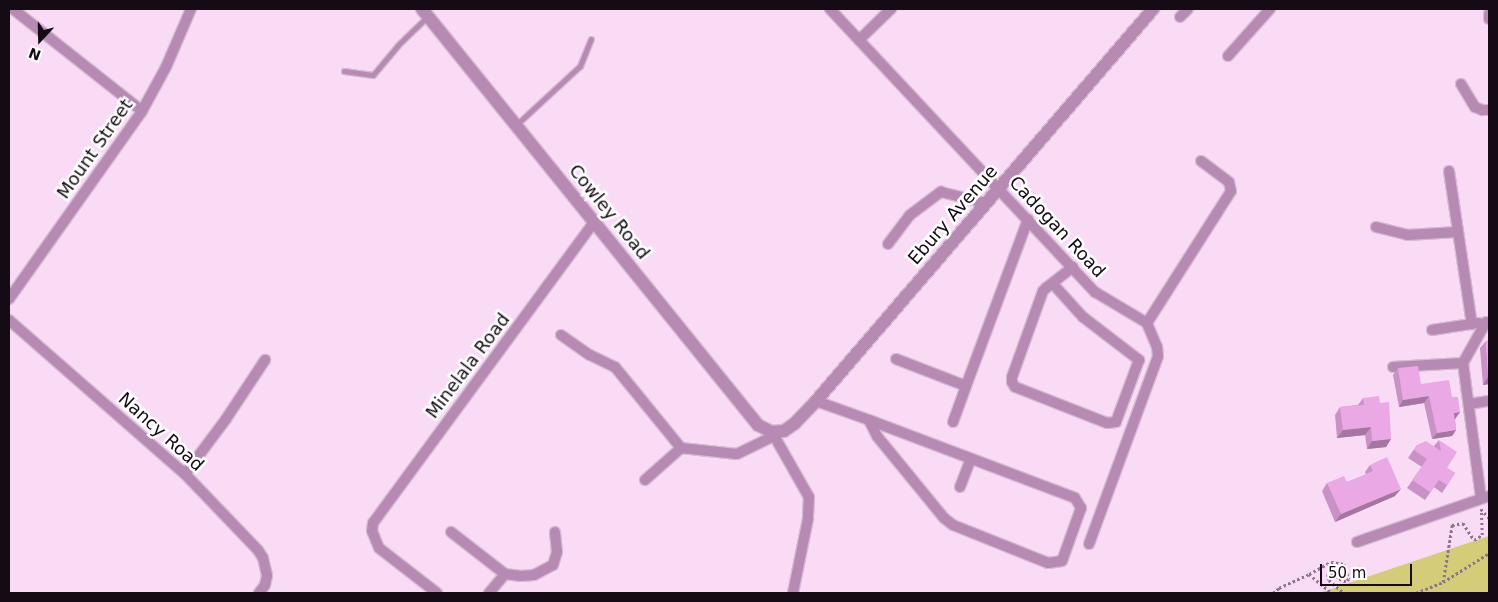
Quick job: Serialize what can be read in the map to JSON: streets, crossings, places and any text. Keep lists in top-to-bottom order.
{
  "streets": {
    "street": [
      "Mount Street",
      "Cowley Road",
      "Ebury Avenue",
      "Cadogan Road",
      "Minelala Road",
      "Nancy Road"
    ]
  },
  "crossings": [
    ["Cowley Road", "Ebury Avenue"],
    ["Cowley Road", "Minelala Road"],
    ["Ebury Avenue", "Cadogan Road"]
  ],
  "scale_bar": "50 m",
  "north": "bottom"
}
